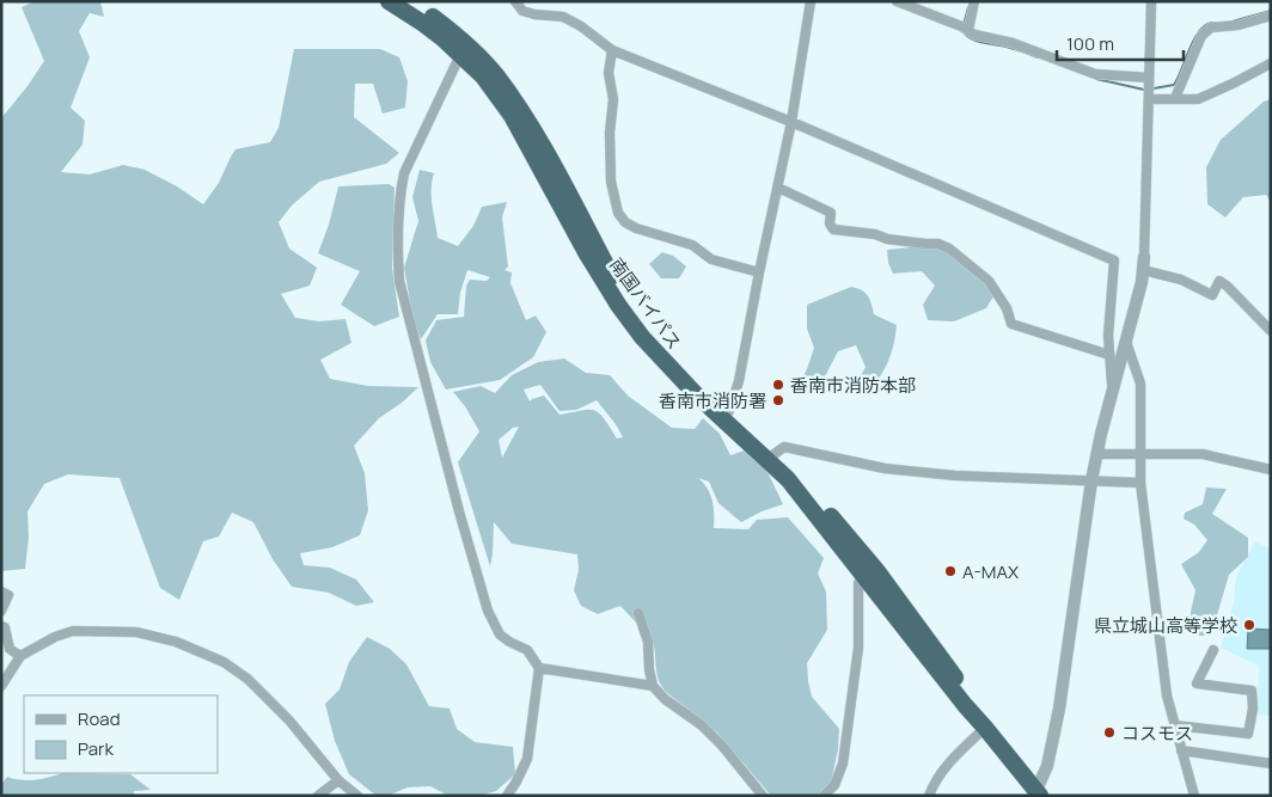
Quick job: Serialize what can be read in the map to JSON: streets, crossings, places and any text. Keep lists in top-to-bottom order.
{
  "streets": {
    "highway": ["南国バイパス"]
  },
  "places": [
    "香南市消防本部",
    "香南市消防署",
    "A-MAX",
    "県立城山高等学校",
    "コスモス"
  ],
  "legend": ["Road", "Park"],
  "scale_bar": "100 m"
}
